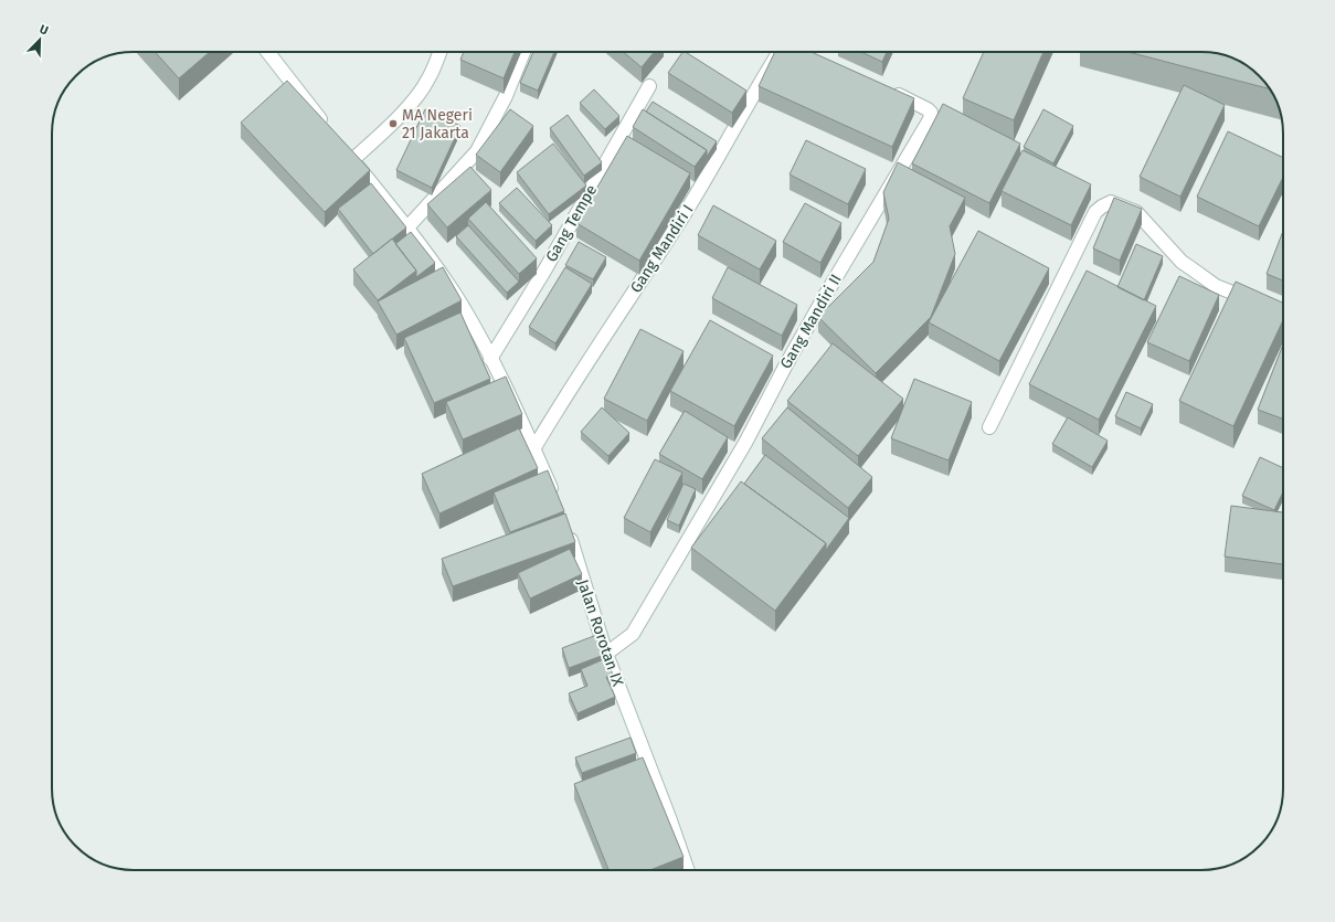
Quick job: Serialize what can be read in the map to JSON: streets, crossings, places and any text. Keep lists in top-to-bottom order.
{
  "streets": {
    "street": [
      "Gang Tempe",
      "Gang Mandiri I",
      "Gang Mandiri II",
      "Jalan Rorotan IX"
    ]
  },
  "crossings": [
    ["Gang Mandiri II", "Jalan Rorotan IX"]
  ],
  "places": ["MA Negeri 21 Jakarta"],
  "north": "top right"
}
